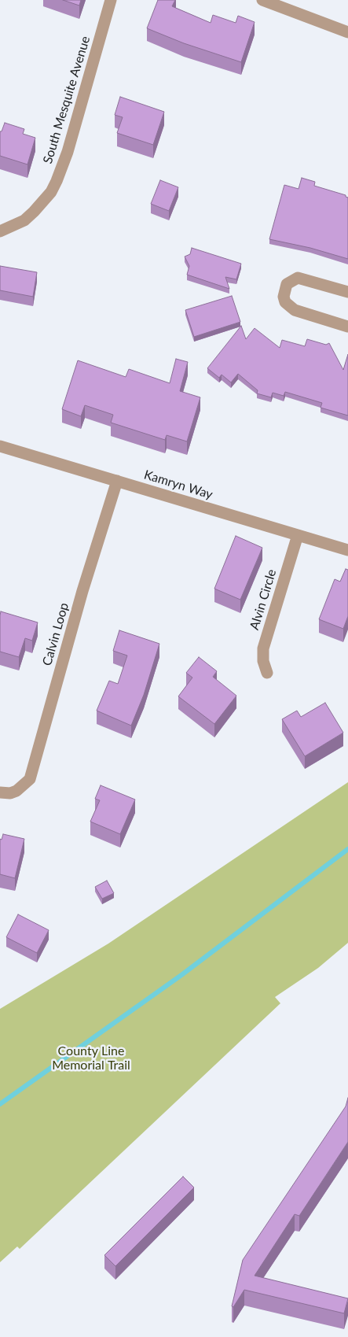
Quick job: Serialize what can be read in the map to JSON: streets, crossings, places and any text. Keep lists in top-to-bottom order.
{
  "streets": {
    "street": [
      "South Mesquite Avenue",
      "Kamryn Way",
      "Alvin Circle",
      "Calvin Loop"
    ]
  },
  "crossings": [
    ["Kamryn Way", "Alvin Circle"],
    ["Kamryn Way", "Calvin Loop"]
  ],
  "parks": ["County Line Memorial Trail"]
}
